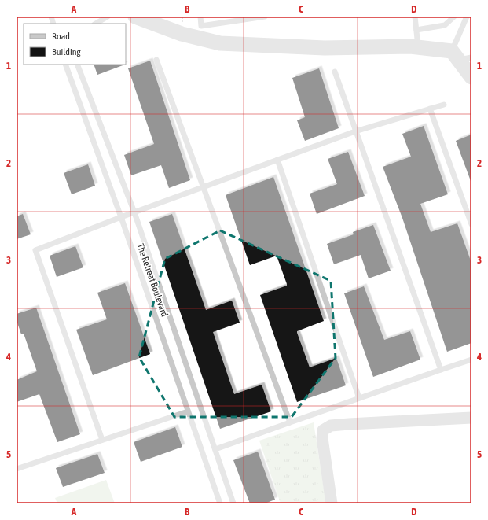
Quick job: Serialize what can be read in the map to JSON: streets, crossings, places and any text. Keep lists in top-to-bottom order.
{
  "streets": {
    "lane": ["The Retreat Boulevard"]
  },
  "legend": ["Road", "Building"],
  "grid": {
    "columns": [
      "A",
      "B",
      "C",
      "D"
    ],
    "rows": [
      "1",
      "2",
      "3",
      "4",
      "5"
    ]
  }
}
